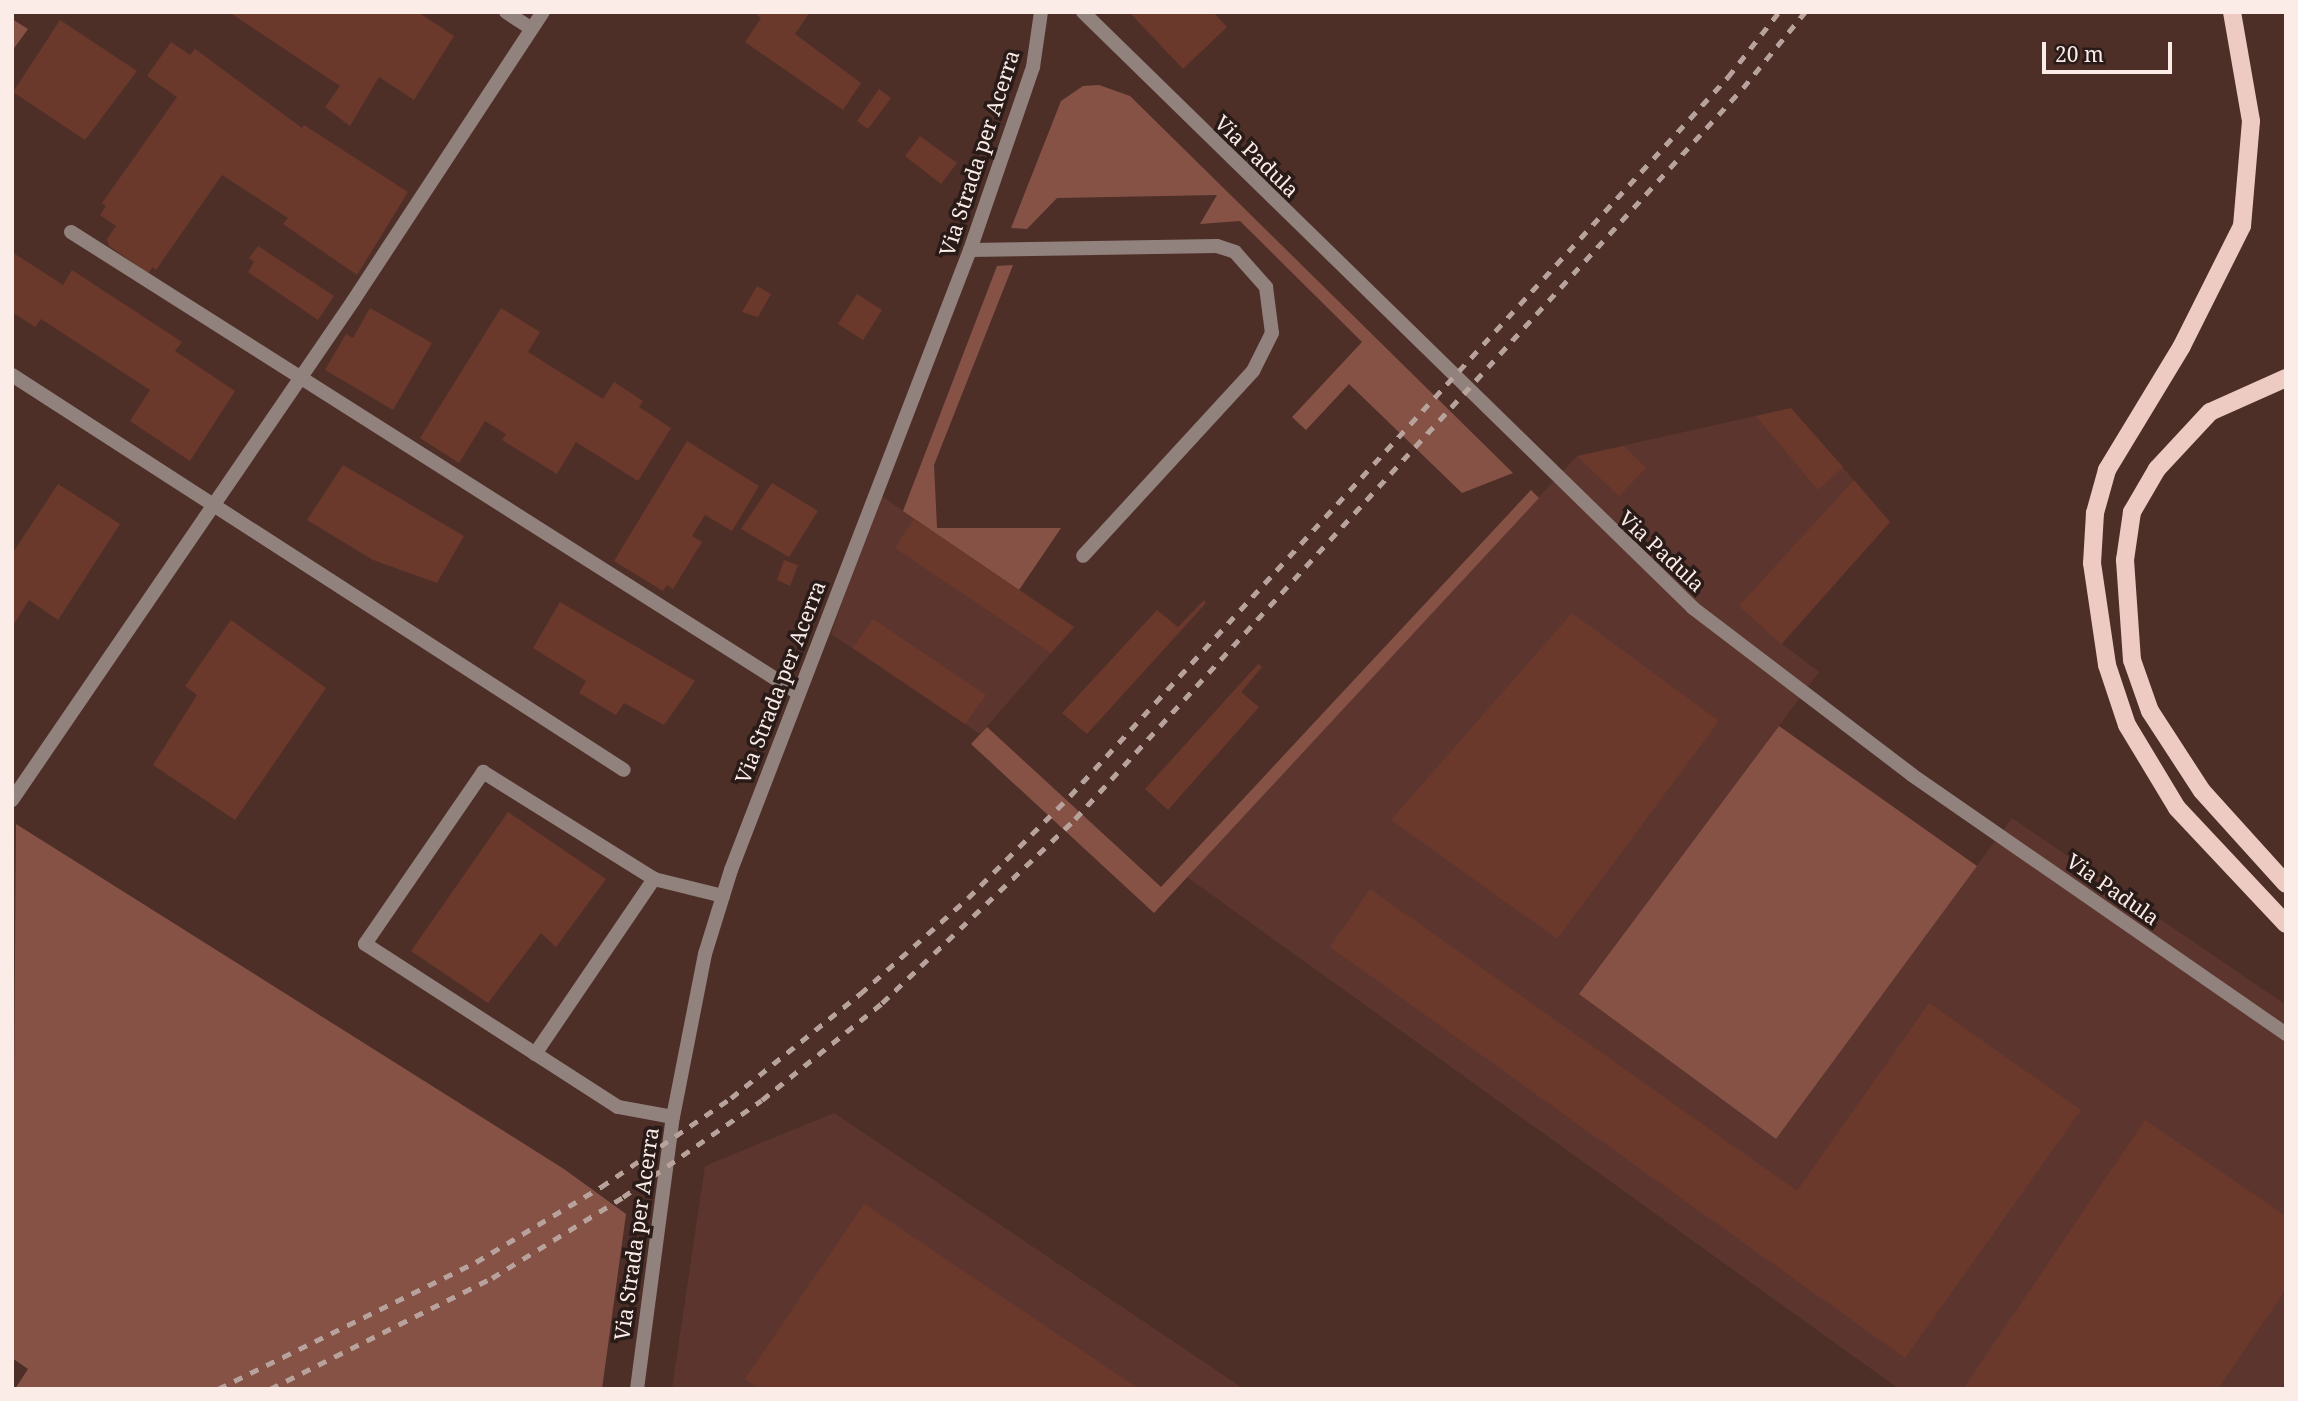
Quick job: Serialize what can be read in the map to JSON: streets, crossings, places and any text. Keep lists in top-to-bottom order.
{
  "streets": {
    "street": ["Via Strada per Acerra", "Via Padula"]
  },
  "scale_bar": "20 m"
}
